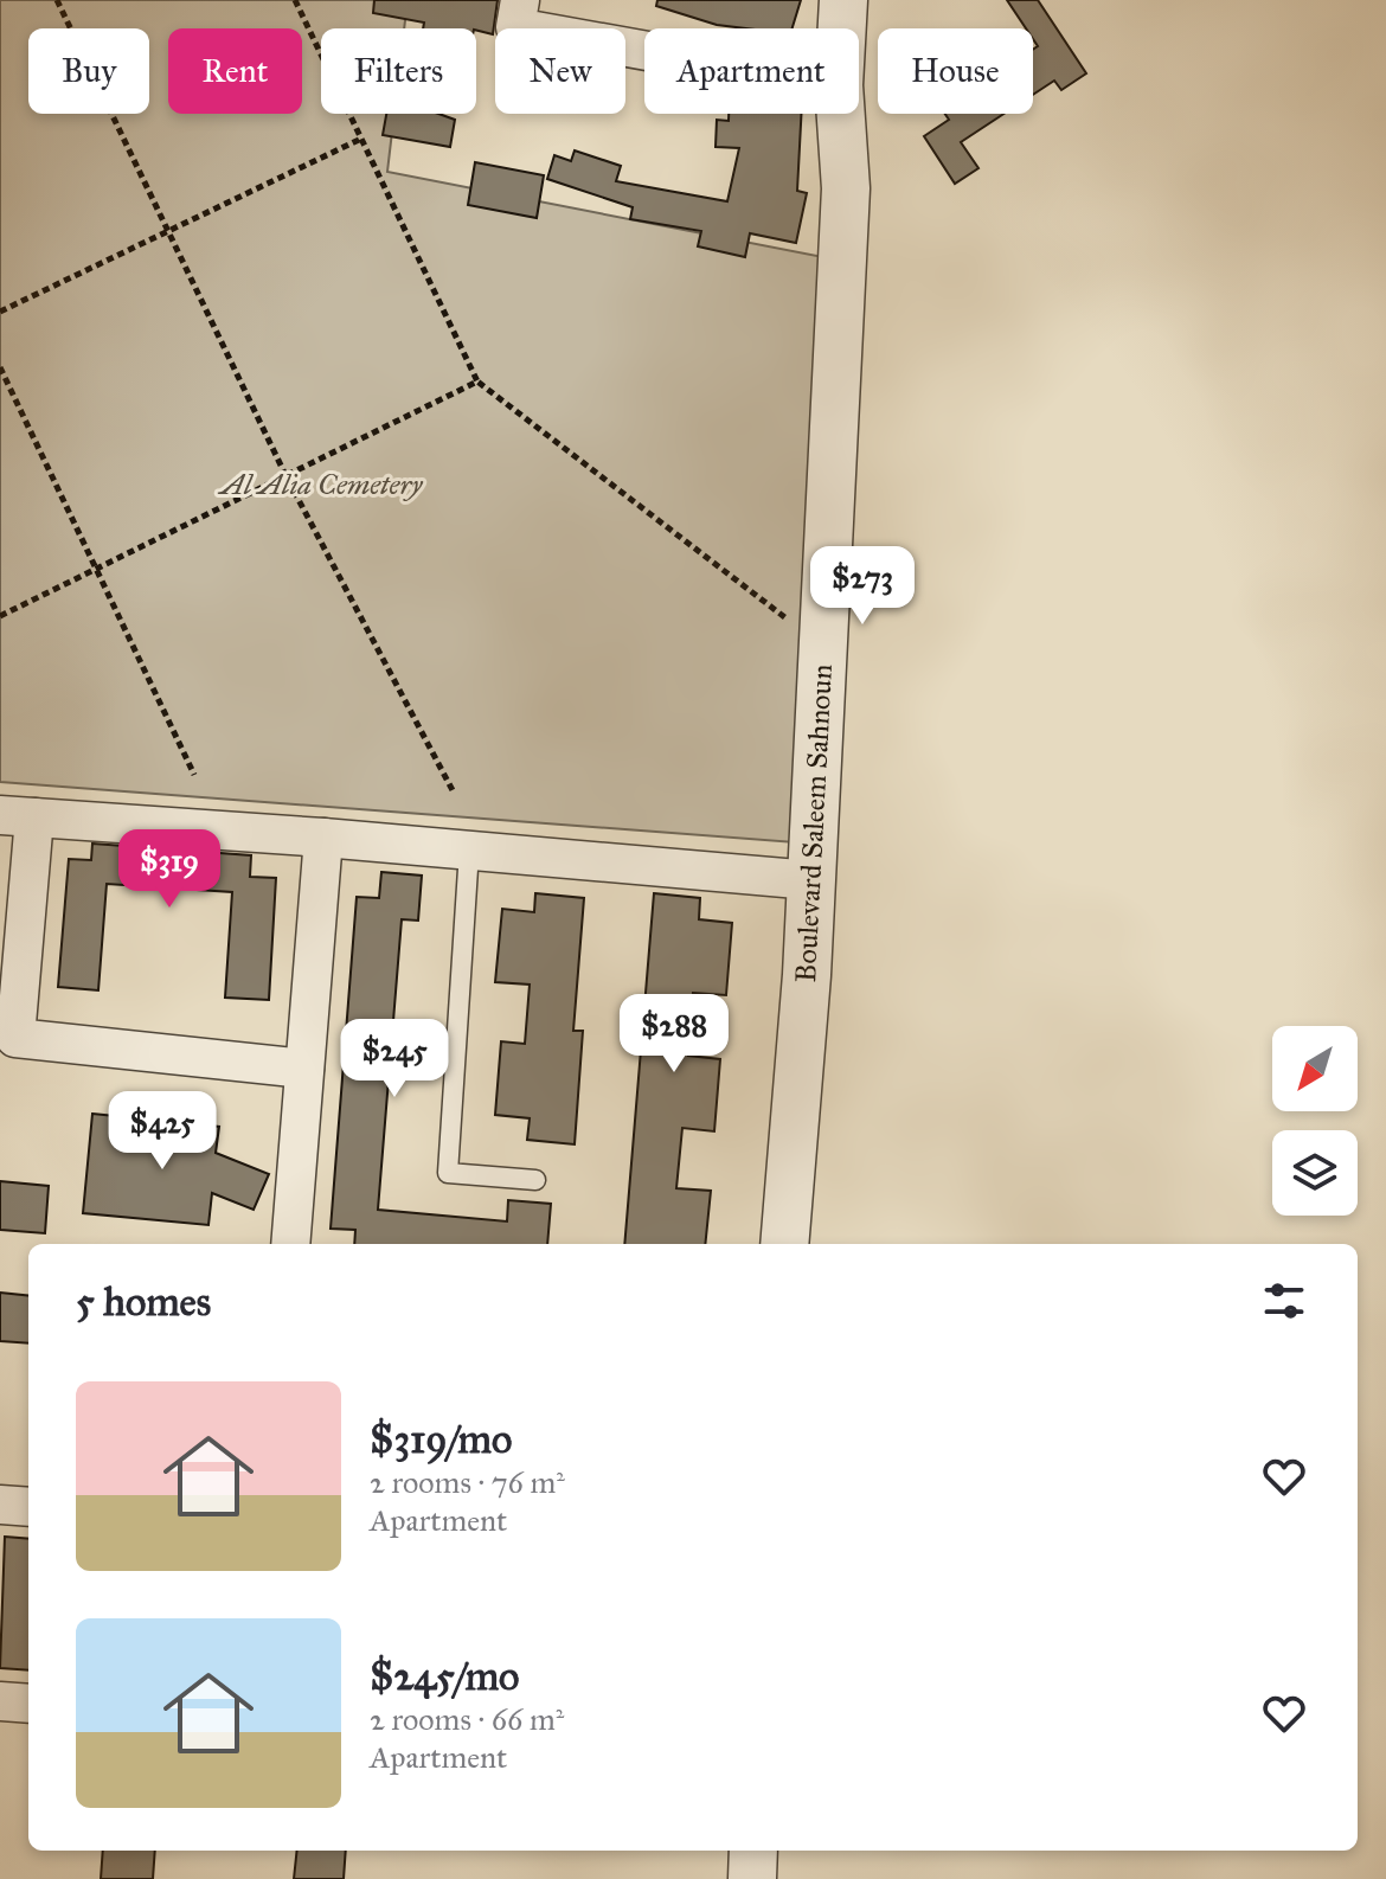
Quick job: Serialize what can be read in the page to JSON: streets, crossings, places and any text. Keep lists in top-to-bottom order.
{
  "streets": {
    "street": ["Boulevard Saleem Sahnoun"]
  },
  "parks": ["Al Alia Cemetery"],
  "north": "bottom left",
  "page": {
    "chip": [
      "Buy",
      "Rent",
      "Filters",
      "New",
      "Apartment",
      "House"
    ],
    "price": [
      "$273",
      "$319",
      "$288",
      "$245",
      "$425"
    ],
    "heading": "5 homes",
    "list": [
      {
        "name": "$319/mo",
        "note": "2 rooms · 76 m² · Apartment"
      },
      {
        "name": "$245/mo",
        "note": "2 rooms · 66 m² · Apartment"
      }
    ]
  }
}
